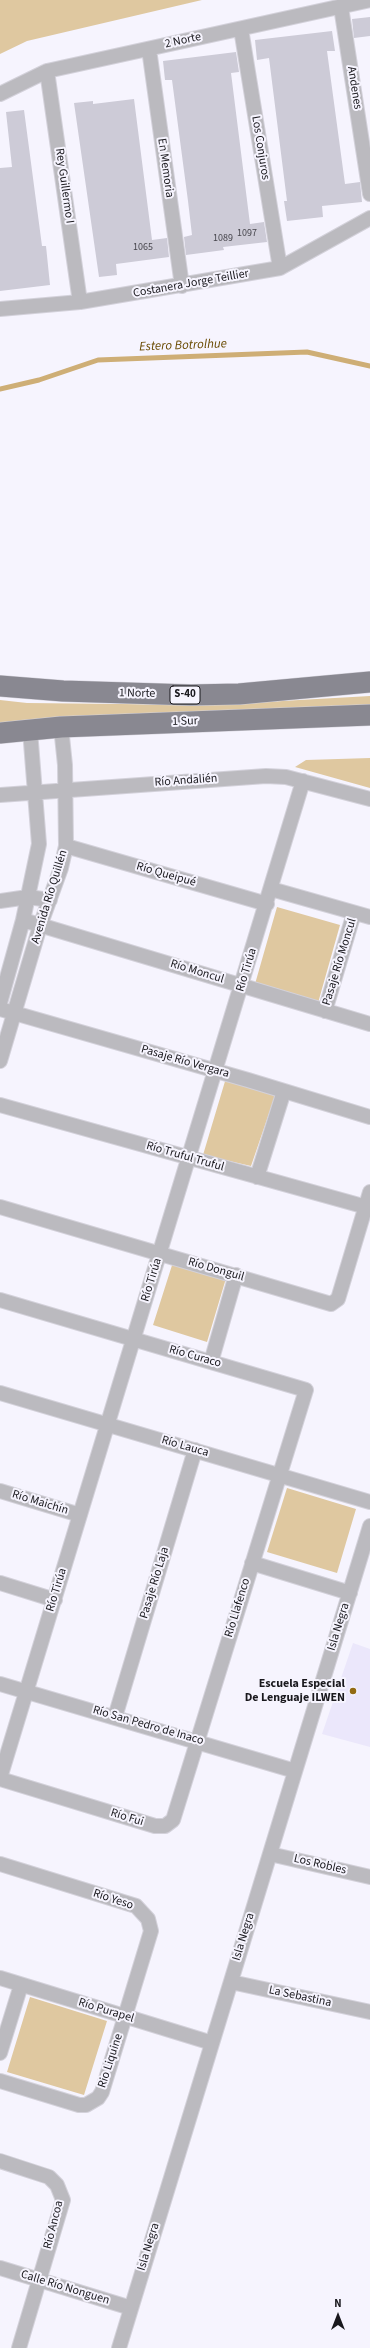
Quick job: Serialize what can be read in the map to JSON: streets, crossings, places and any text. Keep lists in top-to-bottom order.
{
  "streets": {
    "main road": ["1 Norte", "S-40", "1 Sur"],
    "street": [
      "2 Norte",
      "Andenes",
      "Los Conjuros",
      "En Memoria",
      "Rey Guillermo I",
      "Costanera Jorge Teillier",
      "Río Andalién",
      "Río Queipué",
      "Avenida Río Quillén",
      "Pasaje Río Moncul",
      "Río Tirúa",
      "Río Moncul",
      "Pasaje Río Vergara",
      "Río Truful Truful",
      "Río Donguil",
      "Río Curaco",
      "Río Lauca",
      "Río Maichín",
      "Pasaje Río Laja",
      "Río Llafenco",
      "Isla Negra",
      "Río San Pedro de Inaco",
      "Río Fui",
      "Los Robles",
      "Río Yeso",
      "La Sebastina",
      "Río Purapel",
      "Rio Liquine",
      "Río Ancoa",
      "Calle Río Nonguen"
    ]
  },
  "crossings": [
    ["2 Norte", "Andenes"],
    ["2 Norte", "Los Conjuros"],
    ["2 Norte", "En Memoria"],
    ["2 Norte", "Rey Guillermo I"],
    ["Los Conjuros", "Costanera Jorge Teillier"],
    ["En Memoria", "Costanera Jorge Teillier"],
    ["Rey Guillermo I", "Costanera Jorge Teillier"],
    ["1 Sur", "Avenida Río Quillén"],
    ["Río Andalién", "Avenida Río Quillén"],
    ["Río Andalién", "Río Tirúa"],
    ["Río Queipué", "Avenida Río Quillén"],
    ["Río Queipué", "Río Tirúa"],
    ["Avenida Río Quillén", "Río Moncul"],
    ["Avenida Río Quillén", "Pasaje Río Vergara"],
    ["Pasaje Río Moncul", "Río Moncul"],
    ["Río Tirúa", "Río Moncul"],
    ["Río Tirúa", "Pasaje Río Vergara"],
    ["Río Tirúa", "Río Truful Truful"],
    ["Río Tirúa", "Río Donguil"],
    ["Río Tirúa", "Río Curaco"],
    ["Río Tirúa", "Río Lauca"],
    ["Río Tirúa", "Río Maichín"],
    ["Río Tirúa", "Río San Pedro de Inaco"],
    ["Río Tirúa", "Río Fui"],
    ["Río Truful Truful", "Río Donguil"],
    ["Río Curaco", "Río Lauca"],
    ["Río Curaco", "Río Llafenco"],
    ["Río Lauca", "Pasaje Río Laja"],
    ["Río Lauca", "Río Llafenco"],
    ["Pasaje Río Laja", "Río San Pedro de Inaco"],
    ["Río Llafenco", "Río San Pedro de Inaco"],
    ["Río Llafenco", "Río Fui"],
    ["Isla Negra", "Río San Pedro de Inaco"],
    ["Isla Negra", "Los Robles"],
    ["Isla Negra", "La Sebastina"],
    ["Isla Negra", "Río Purapel"],
    ["Isla Negra", "Calle Río Nonguen"],
    ["Río San Pedro de Inaco", "Río Fui"],
    ["Río Yeso", "Río Purapel"],
    ["Río Yeso", "Rio Liquine"],
    ["Río Purapel", "Rio Liquine"],
    ["Río Ancoa", "Calle Río Nonguen"]
  ],
  "water": ["Estero Botrolhue"],
  "places": ["Escuela Especial De Lenguaje ILWEN"],
  "house_numbers": ["1097", "1089", "1065"],
  "north": "top"
}
